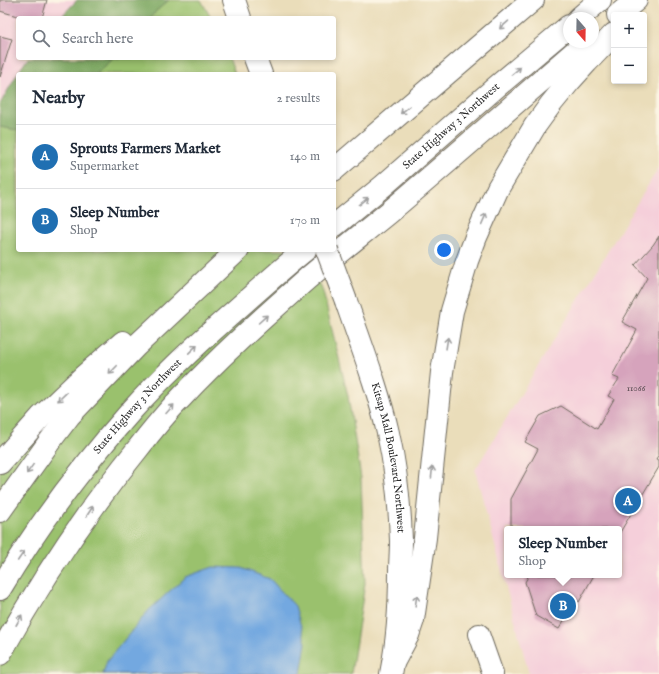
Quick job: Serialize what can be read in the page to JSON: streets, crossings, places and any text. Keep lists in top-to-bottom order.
{
  "streets": {
    "main road": ["State Highway 3 Northwest", "Kitsap Mall Boulevard Northwest"]
  },
  "house_numbers": ["11066"],
  "north": "bottom",
  "page": {
    "map_buttons": ["+", "−"],
    "search": "Search here",
    "heading": ["Nearby", "2 results"],
    "list": [
      {
        "mark": "A",
        "name": "Sprouts Farmers Market",
        "note": "Supermarket",
        "value": "140 m"
      },
      {
        "mark": "B",
        "name": "Sleep Number",
        "note": "Shop",
        "value": "170 m"
      }
    ],
    "pins": ["A", "B"],
    "popup": ["Sleep Number", "Shop"]
  }
}
